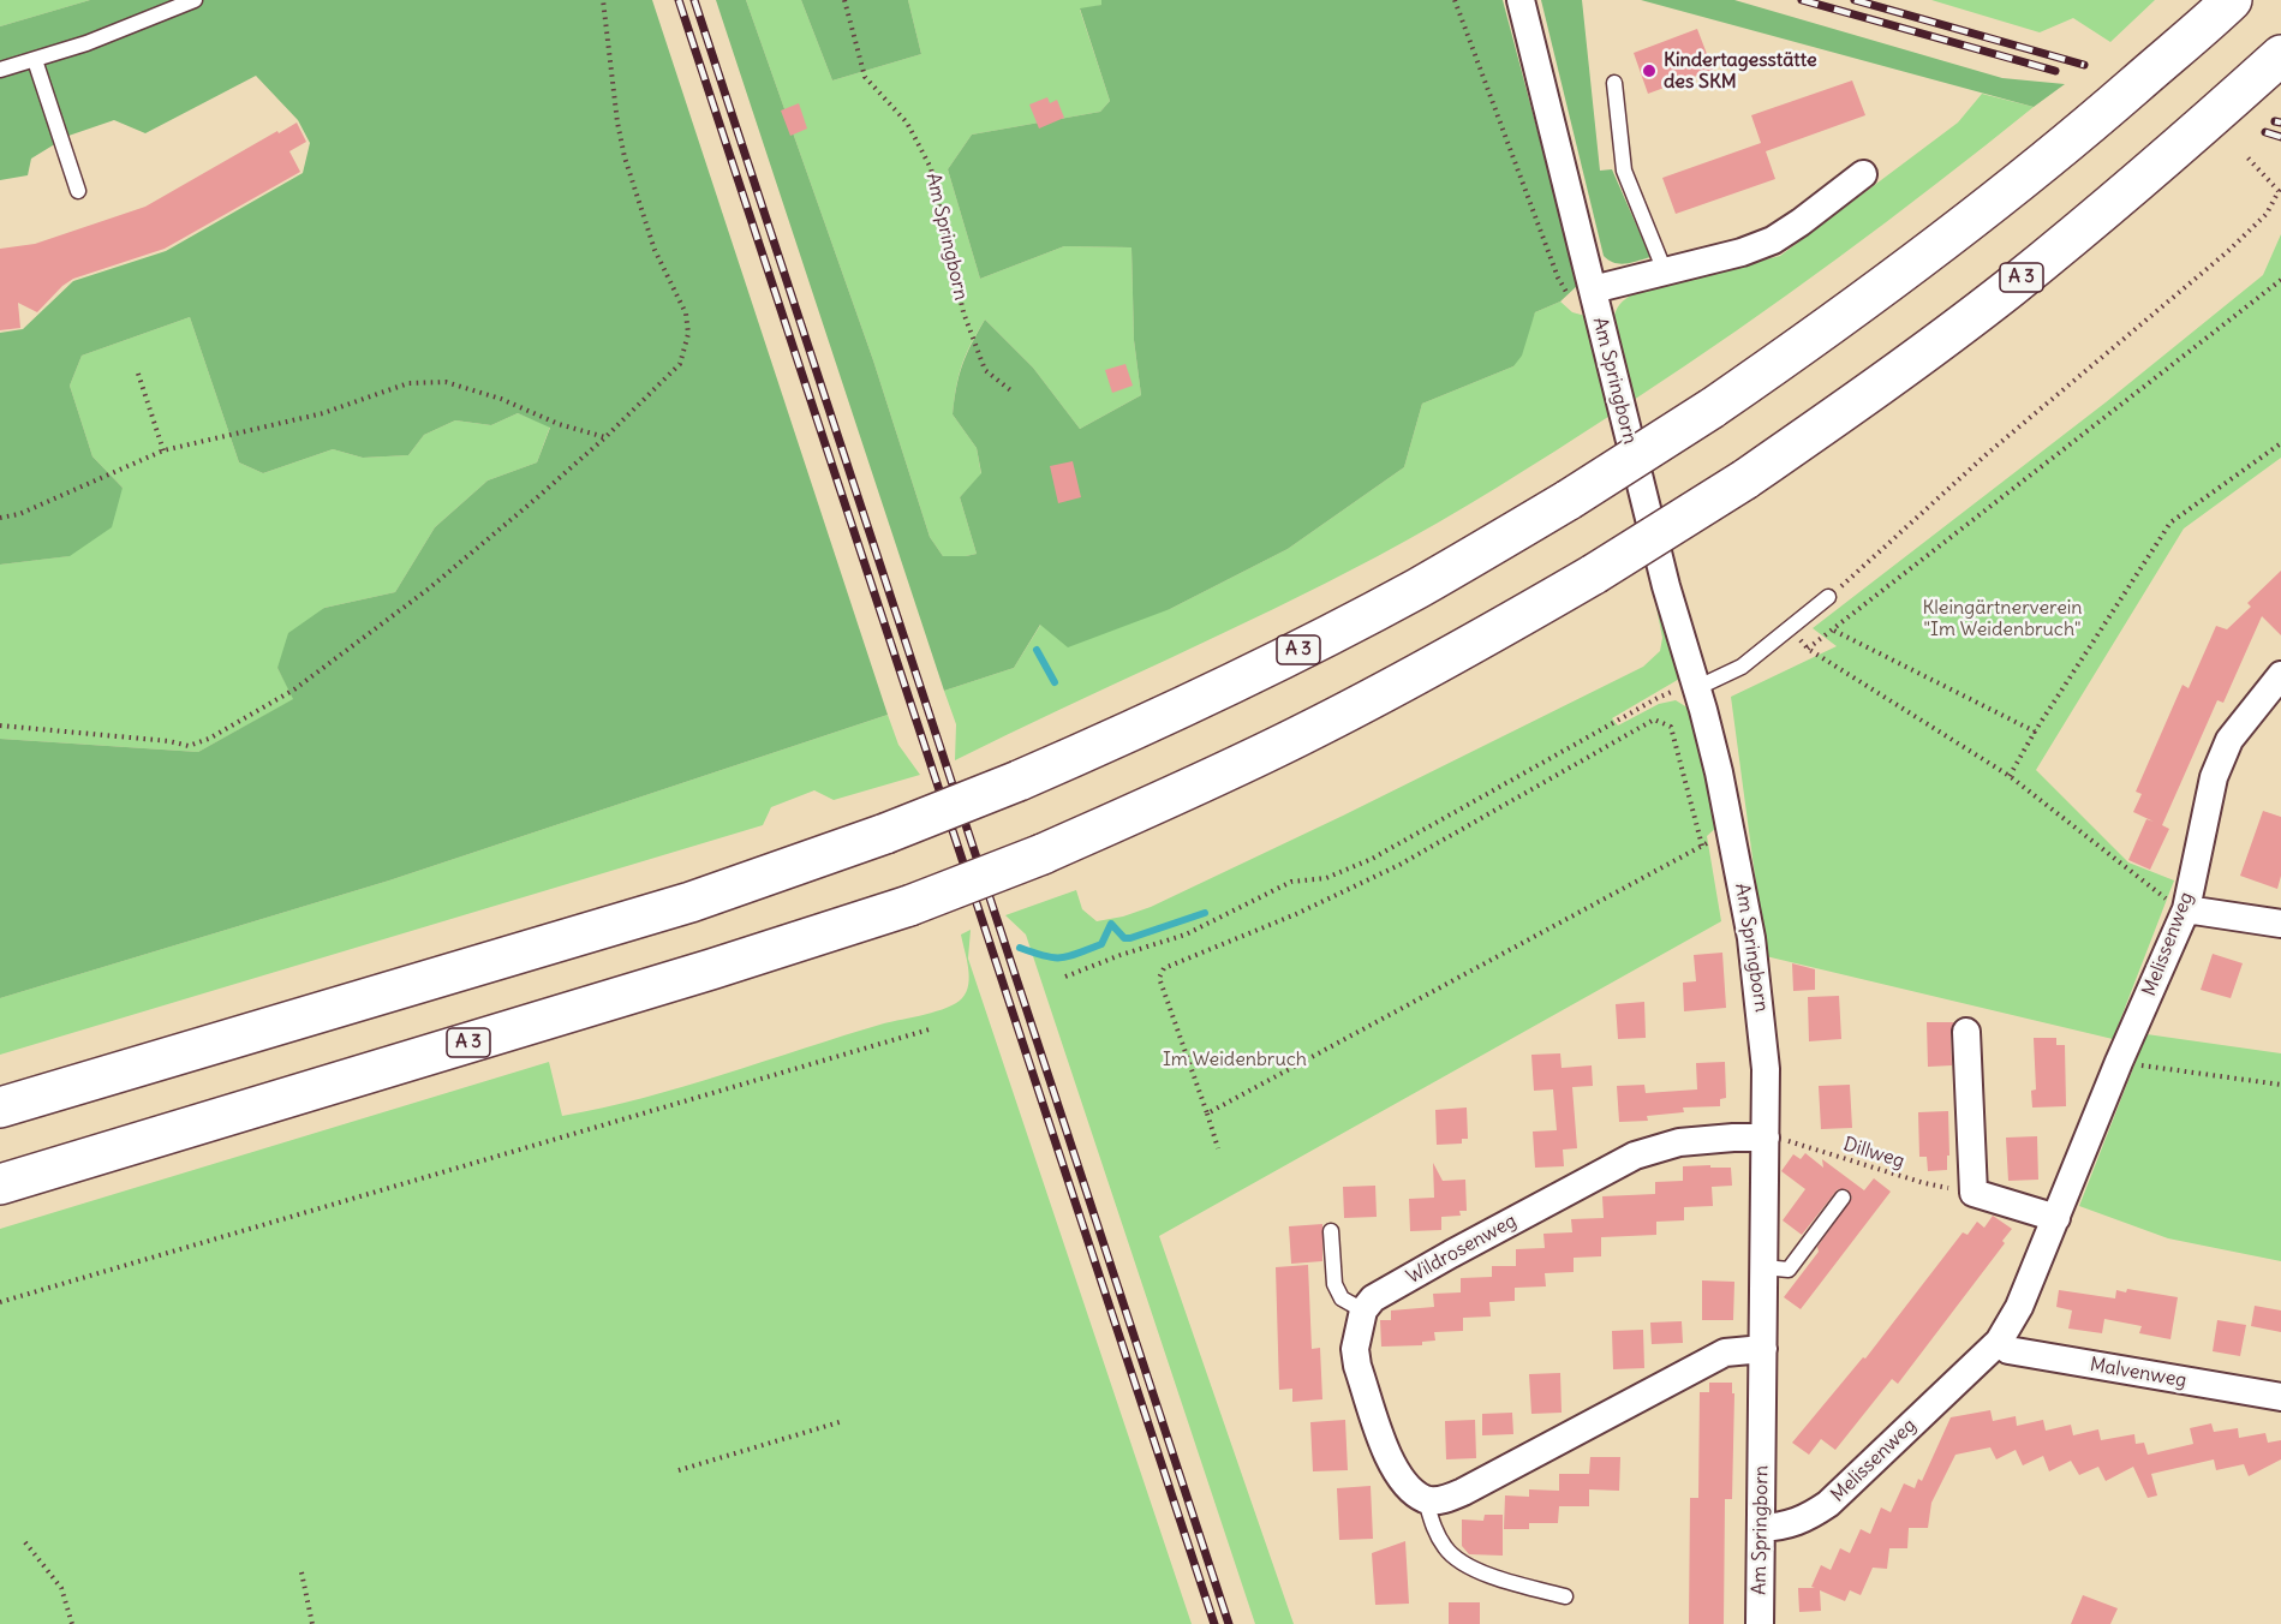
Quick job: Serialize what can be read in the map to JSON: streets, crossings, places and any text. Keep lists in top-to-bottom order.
{
  "streets": {
    "highway": ["A 3"],
    "street": [
      "Am Springborn",
      "Melissenweg",
      "Wildrosenweg",
      "Malvenweg"
    ],
    "path": ["Dillweg"]
  },
  "crossings": [
    ["Am Springborn", "Melissenweg"],
    ["Am Springborn", "Dillweg"],
    ["Am Springborn", "Wildrosenweg"],
    ["Melissenweg", "Malvenweg"],
    ["Dillweg", "Wildrosenweg"]
  ],
  "parks": ["Kleingärtnerverein \"Im Weidenbruch\"", "Im Weidenbruch"],
  "places": ["Kindertagesstätte des SKM"]
}
